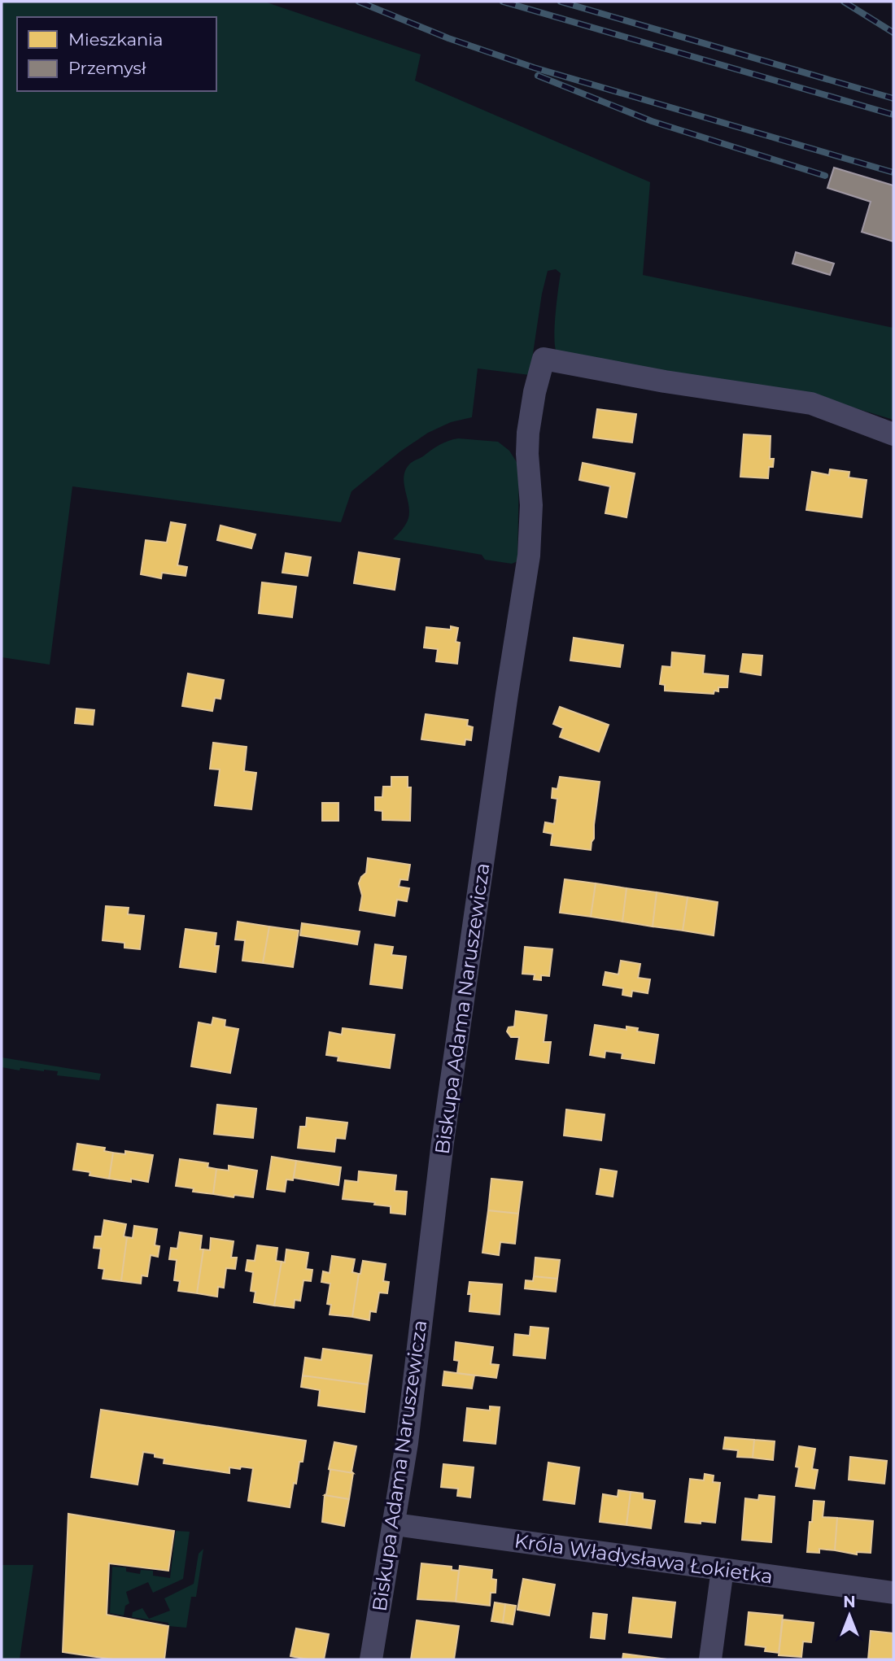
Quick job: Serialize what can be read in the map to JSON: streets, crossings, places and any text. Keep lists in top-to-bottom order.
{
  "streets": {
    "street": ["Biskupa Adama Naruszewicza", "Króla Władysława Łokietka"]
  },
  "crossings": [
    ["Biskupa Adama Naruszewicza", "Króla Władysława Łokietka"]
  ],
  "legend": ["Mieszkania", "Przemysł"],
  "north": "top"
}
